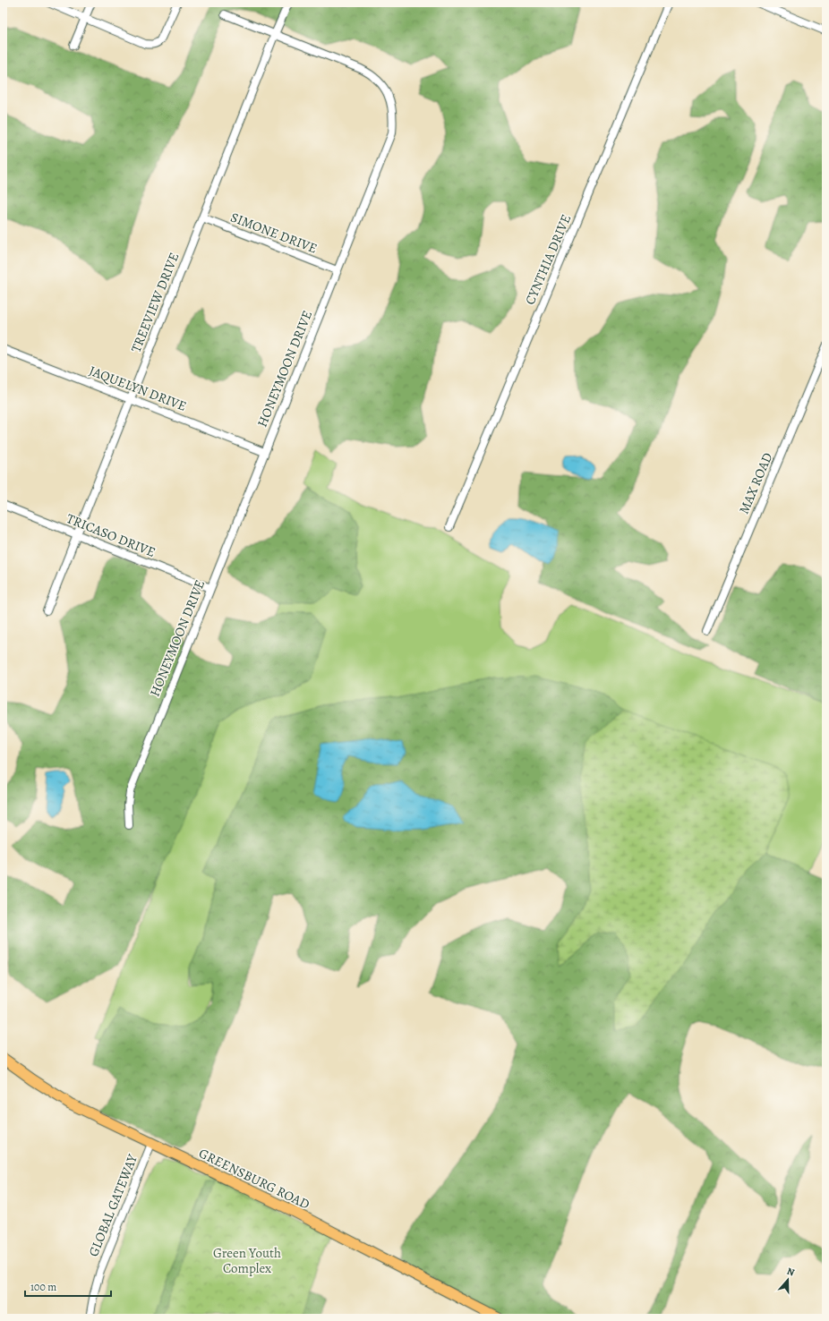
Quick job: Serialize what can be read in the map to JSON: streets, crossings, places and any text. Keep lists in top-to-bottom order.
{
  "streets": {
    "main road": ["GREENSBURG ROAD"],
    "street": [
      "SIMONE DRIVE",
      "CYNTHIA DRIVE",
      "TREEVIEW DRIVE",
      "HONEYMOON DRIVE",
      "JAQUELYN DRIVE",
      "MAX ROAD",
      "TRICASO DRIVE",
      "GLOBAL GATEWAY"
    ]
  },
  "crossings": [
    ["SIMONE DRIVE", "TREEVIEW DRIVE"],
    ["SIMONE DRIVE", "HONEYMOON DRIVE"],
    ["TREEVIEW DRIVE", "HONEYMOON DRIVE"],
    ["TREEVIEW DRIVE", "JAQUELYN DRIVE"],
    ["TREEVIEW DRIVE", "TRICASO DRIVE"],
    ["HONEYMOON DRIVE", "JAQUELYN DRIVE"],
    ["HONEYMOON DRIVE", "TRICASO DRIVE"],
    ["GREENSBURG ROAD", "GLOBAL GATEWAY"]
  ],
  "parks": ["Green Youth Complex"],
  "scale_bar": "100 m",
  "north": "top"
}
